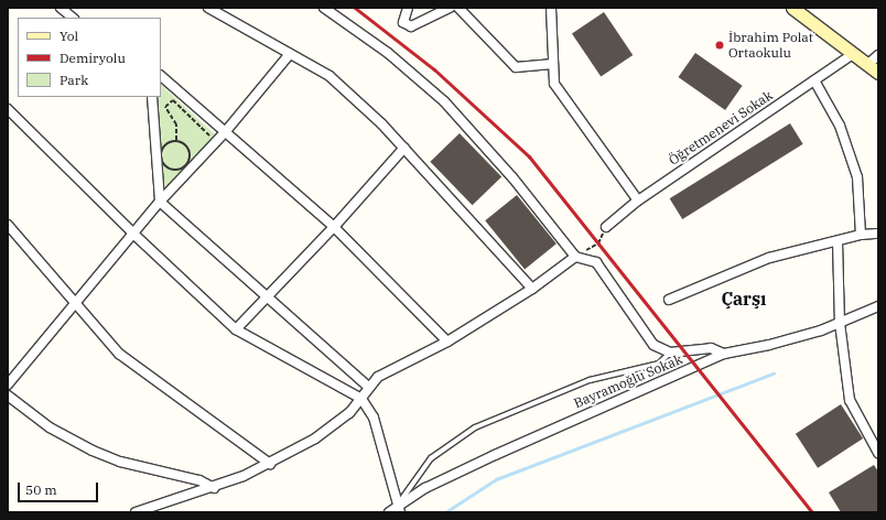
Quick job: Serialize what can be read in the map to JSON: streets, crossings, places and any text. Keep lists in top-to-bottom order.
{
  "streets": {
    "street": ["Öğretmenevi Sokak", "Bayramoğlu Sokak"]
  },
  "districts": ["Çarşı"],
  "places": ["İbrahim Polat Ortaokulu"],
  "legend": ["Yol", "Demiryolu", "Park"],
  "scale_bar": "50 m"
}
